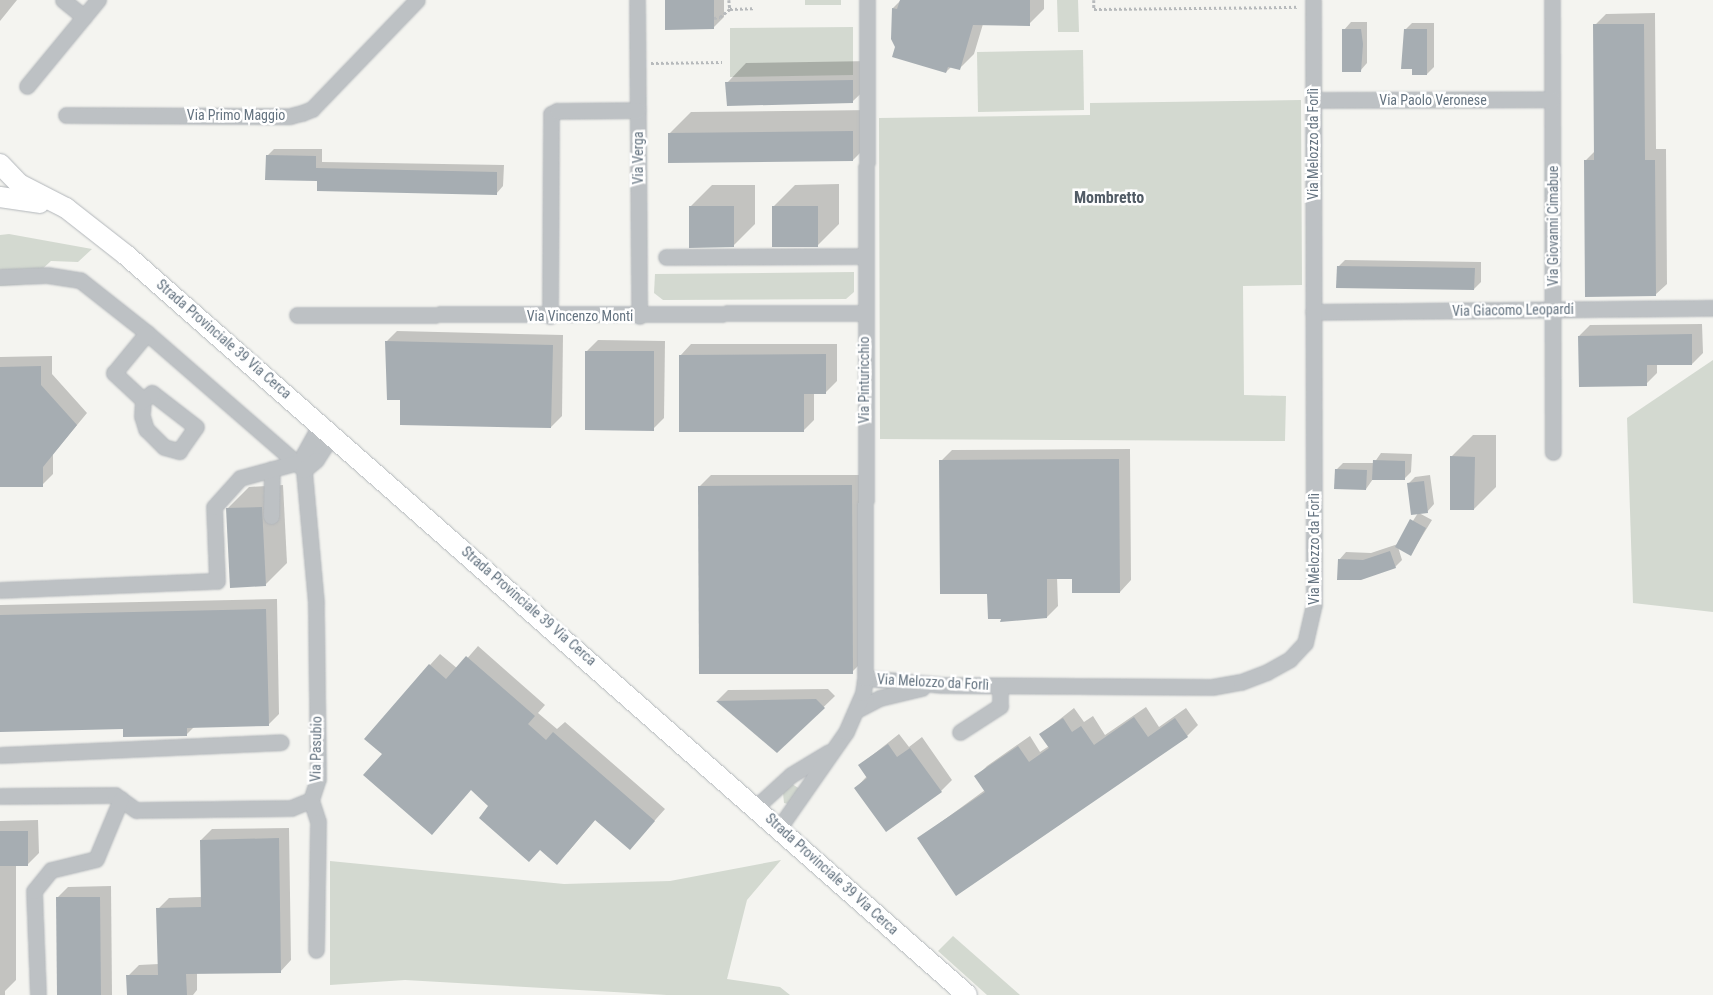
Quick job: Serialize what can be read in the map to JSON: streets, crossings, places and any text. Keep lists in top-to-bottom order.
{
  "streets": {
    "main road": ["Strada Provinciale 39 Via Cerca"],
    "street": [
      "Via Paolo Veronese",
      "Via Primo Maggio",
      "Via Melozzo da Forlì",
      "Via Verga",
      "Via Giovanni Cimabue",
      "Via Giacomo Leopardi",
      "Via Vincenzo Monti",
      "Via Pinturicchio",
      "Via Pasubio"
    ]
  },
  "crossings": [
    ["Via Paolo Veronese", "Via Melozzo da Forlì"],
    ["Via Paolo Veronese", "Via Giovanni Cimabue"],
    ["Via Melozzo da Forlì", "Via Giacomo Leopardi"],
    ["Via Melozzo da Forlì", "Via Pinturicchio"],
    ["Via Verga", "Via Vincenzo Monti"],
    ["Via Giovanni Cimabue", "Via Giacomo Leopardi"],
    ["Via Vincenzo Monti", "Via Pinturicchio"]
  ],
  "districts": ["Mombretto"]
}
